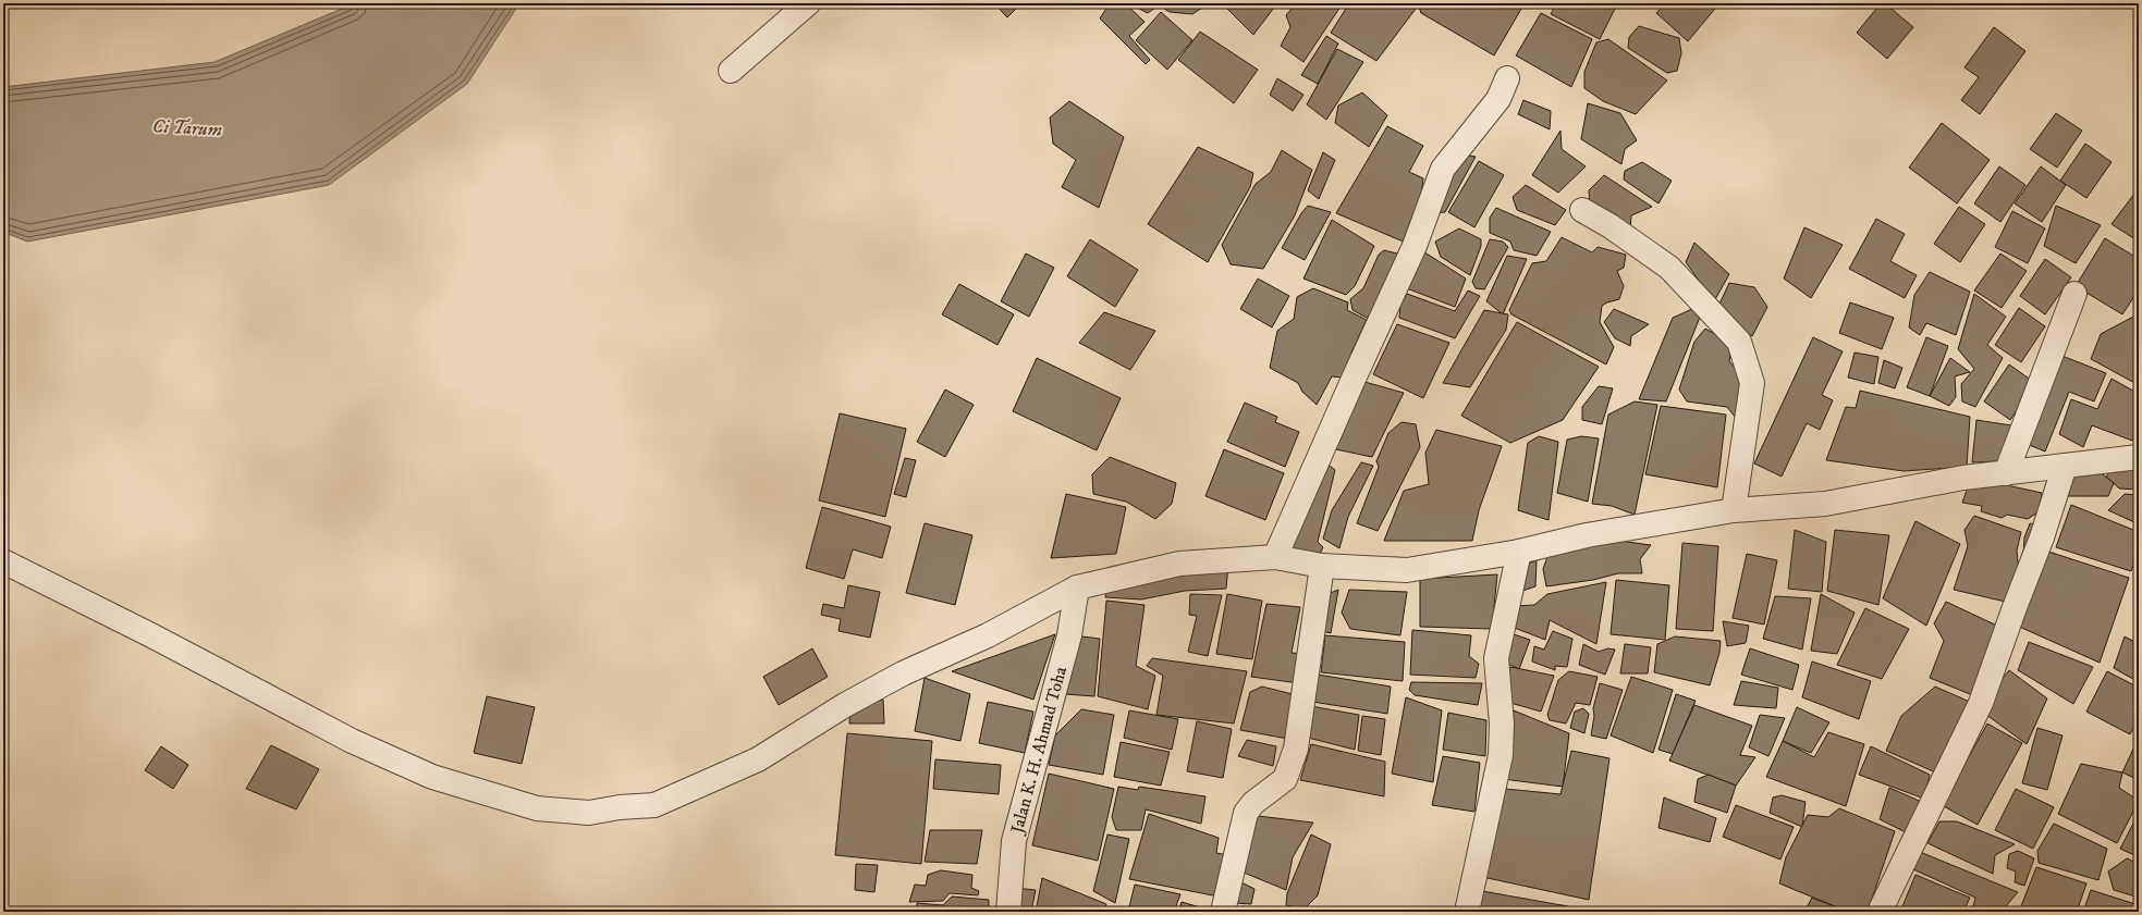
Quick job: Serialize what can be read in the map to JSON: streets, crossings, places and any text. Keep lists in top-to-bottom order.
{
  "streets": {
    "street": ["Jalan K. H. Ahmad Toha"]
  },
  "water": ["Ci Tarum"]
}
